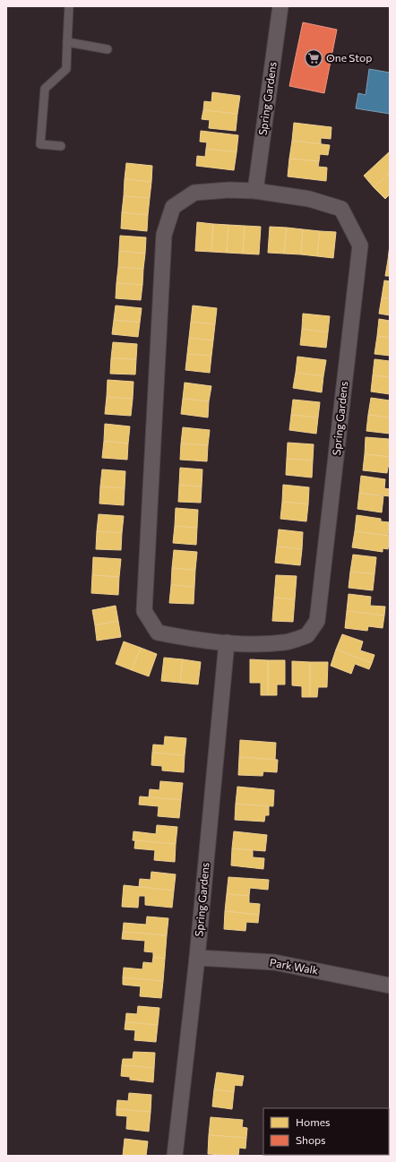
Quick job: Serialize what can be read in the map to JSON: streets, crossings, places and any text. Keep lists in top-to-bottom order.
{
  "streets": {
    "street": ["Spring Gardens", "Park Walk"]
  },
  "crossings": [
    ["Spring Gardens", "Park Walk"]
  ],
  "places": {
    "supermarket": ["One Stop"]
  },
  "legend": ["Homes", "Shops"]
}
